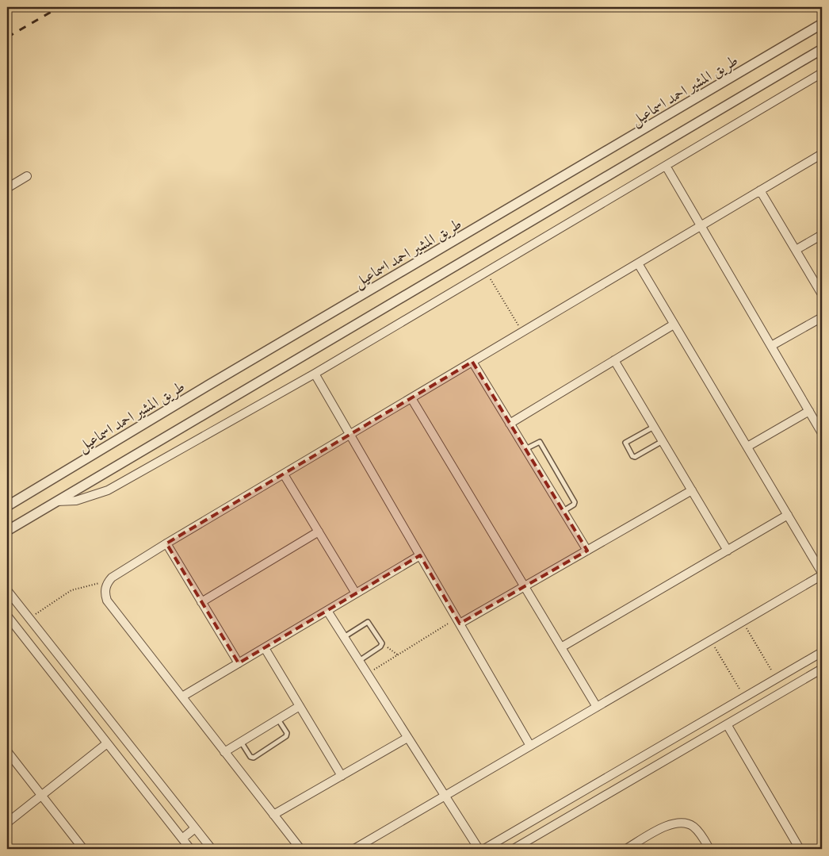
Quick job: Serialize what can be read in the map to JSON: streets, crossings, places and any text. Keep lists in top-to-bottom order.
{
  "streets": {
    "street": ["طريق المشير احمد اسماعيل"]
  }
}
